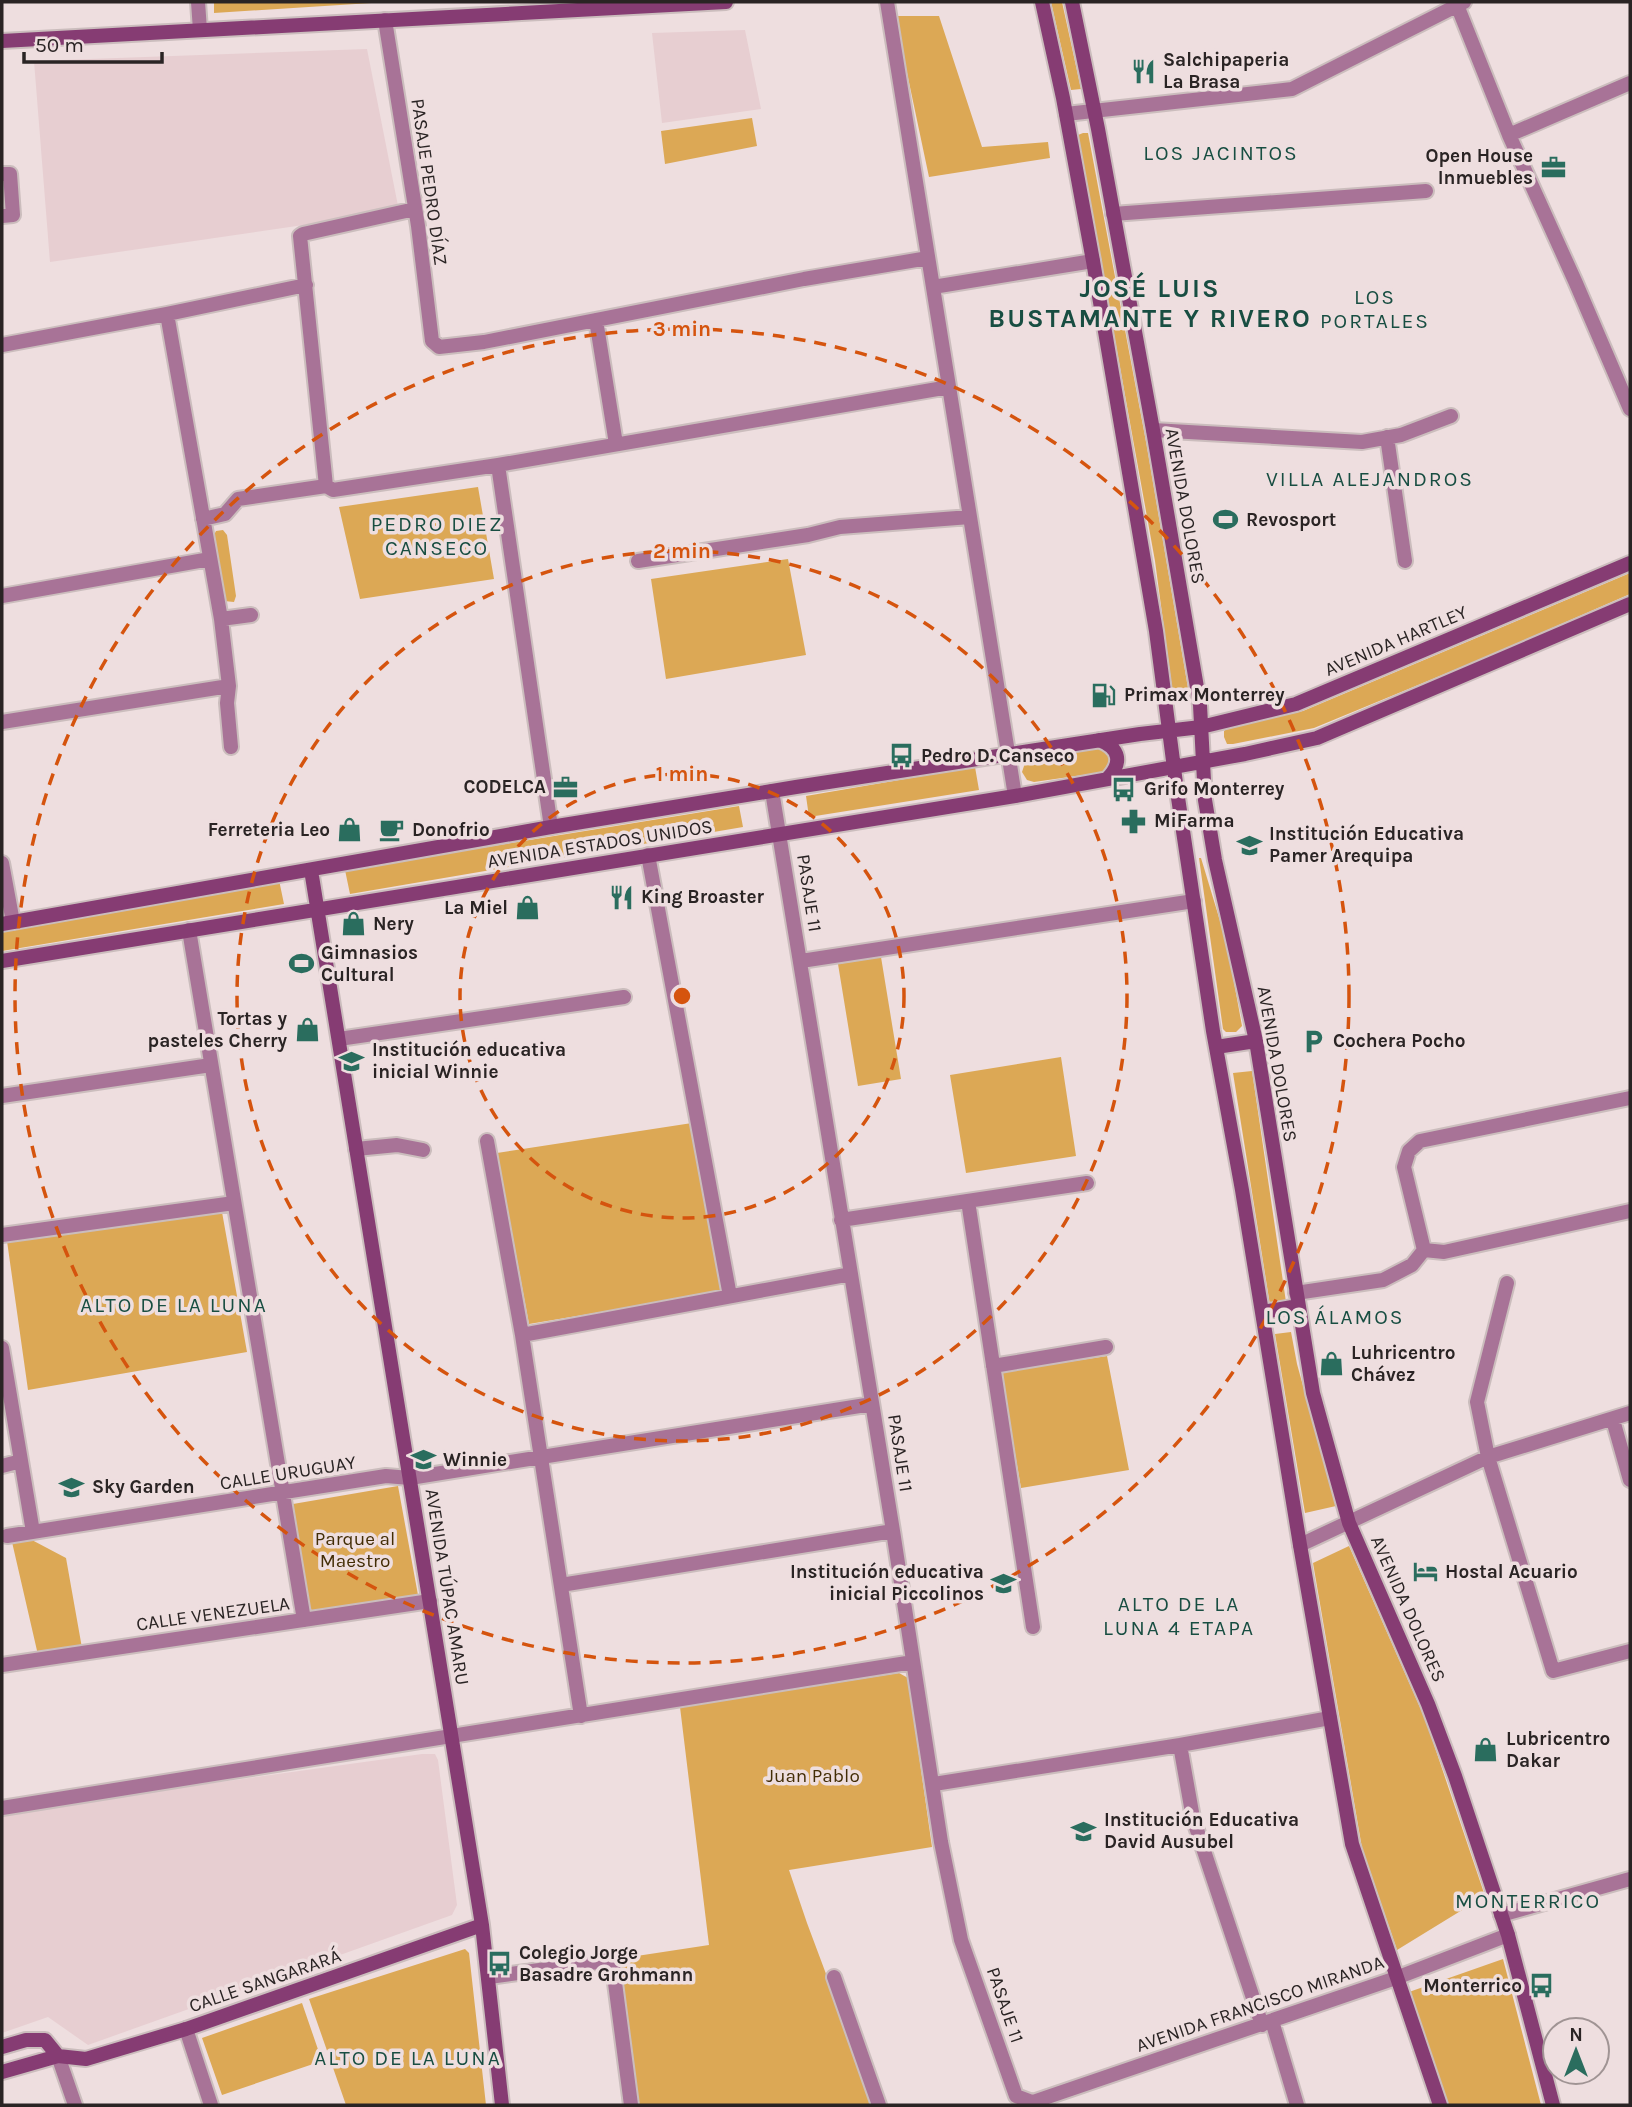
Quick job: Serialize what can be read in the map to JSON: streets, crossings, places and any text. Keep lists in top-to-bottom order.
{
  "streets": {
    "main road": [
      "AVENIDA DOLORES",
      "AVENIDA HARTLEY",
      "AVENIDA ESTADOS UNIDOS",
      "AVENIDA TÚPAC AMARU",
      "CALLE SANGARARÁ"
    ],
    "street": [
      "PASAJE PEDRO DÍAZ",
      "PASAJE 11",
      "CALLE URUGUAY",
      "CALLE VENEZUELA",
      "AVENIDA FRANCISCO MIRANDA"
    ]
  },
  "crossings": [
    ["AVENIDA DOLORES", "AVENIDA HARTLEY"],
    ["AVENIDA DOLORES", "AVENIDA ESTADOS UNIDOS"],
    ["AVENIDA DOLORES", "AVENIDA FRANCISCO MIRANDA"],
    ["AVENIDA HARTLEY", "AVENIDA ESTADOS UNIDOS"],
    ["AVENIDA ESTADOS UNIDOS", "PASAJE 11"],
    ["AVENIDA ESTADOS UNIDOS", "AVENIDA TÚPAC AMARU"],
    ["PASAJE 11", "CALLE URUGUAY"],
    ["PASAJE 11", "AVENIDA FRANCISCO MIRANDA"],
    ["CALLE URUGUAY", "AVENIDA TÚPAC AMARU"],
    ["AVENIDA TÚPAC AMARU", "CALLE VENEZUELA"],
    ["AVENIDA TÚPAC AMARU", "CALLE SANGARARÁ"]
  ],
  "districts": [
    "LOS JACINTOS",
    "JOSÉ LUIS BUSTAMANTE Y RIVERO",
    "LOS PORTALES",
    "VILLA ALEJANDROS",
    "PEDRO DIEZ CANSECO",
    "ALTO DE LA LUNA",
    "LOS ÁLAMOS",
    "ALTO DE LA LUNA 4 ETAPA",
    "MONTERRICO",
    "ALTO DE LA LUNA"
  ],
  "parks": ["Parque al Maestro", "Juan Pablo"],
  "places": {
    "restaurant": ["Salchipaperia La Brasa", "King Broaster"],
    "office": ["Open House Inmuebles", "CODELCA"],
    "sports": ["Revosport", "Gimnasios Cultural"],
    "fuel station": ["Primax Monterrey"],
    "bus stop": [
      "Pedro D. Canseco",
      "Grifo Monterrey",
      "Colegio Jorge Basadre Grohmann",
      "Monterrico"
    ],
    "pharmacy": ["MiFarma"],
    "shop": [
      "Ferreteria Leo",
      "La Miel",
      "Nery",
      "Tortas y pasteles Cherry",
      "Luhricentro Chávez",
      "Lubricentro Dakar"
    ],
    "cafe": ["Donofrio"],
    "school or university": [
      "Institución Educativa Pamer Arequipa",
      "Institución educativa inicial Winnie",
      "Winnie",
      "Sky Garden",
      "Institución educativa inicial Piccolinos",
      "Institución Educativa David Ausubel"
    ],
    "parking": ["Cochera Pocho"],
    "hotel": ["Hostal Acuario"]
  },
  "scale_bar": "50 m",
  "north": "top",
  "rings": ["3 min", "2 min", "1 min"]
}
